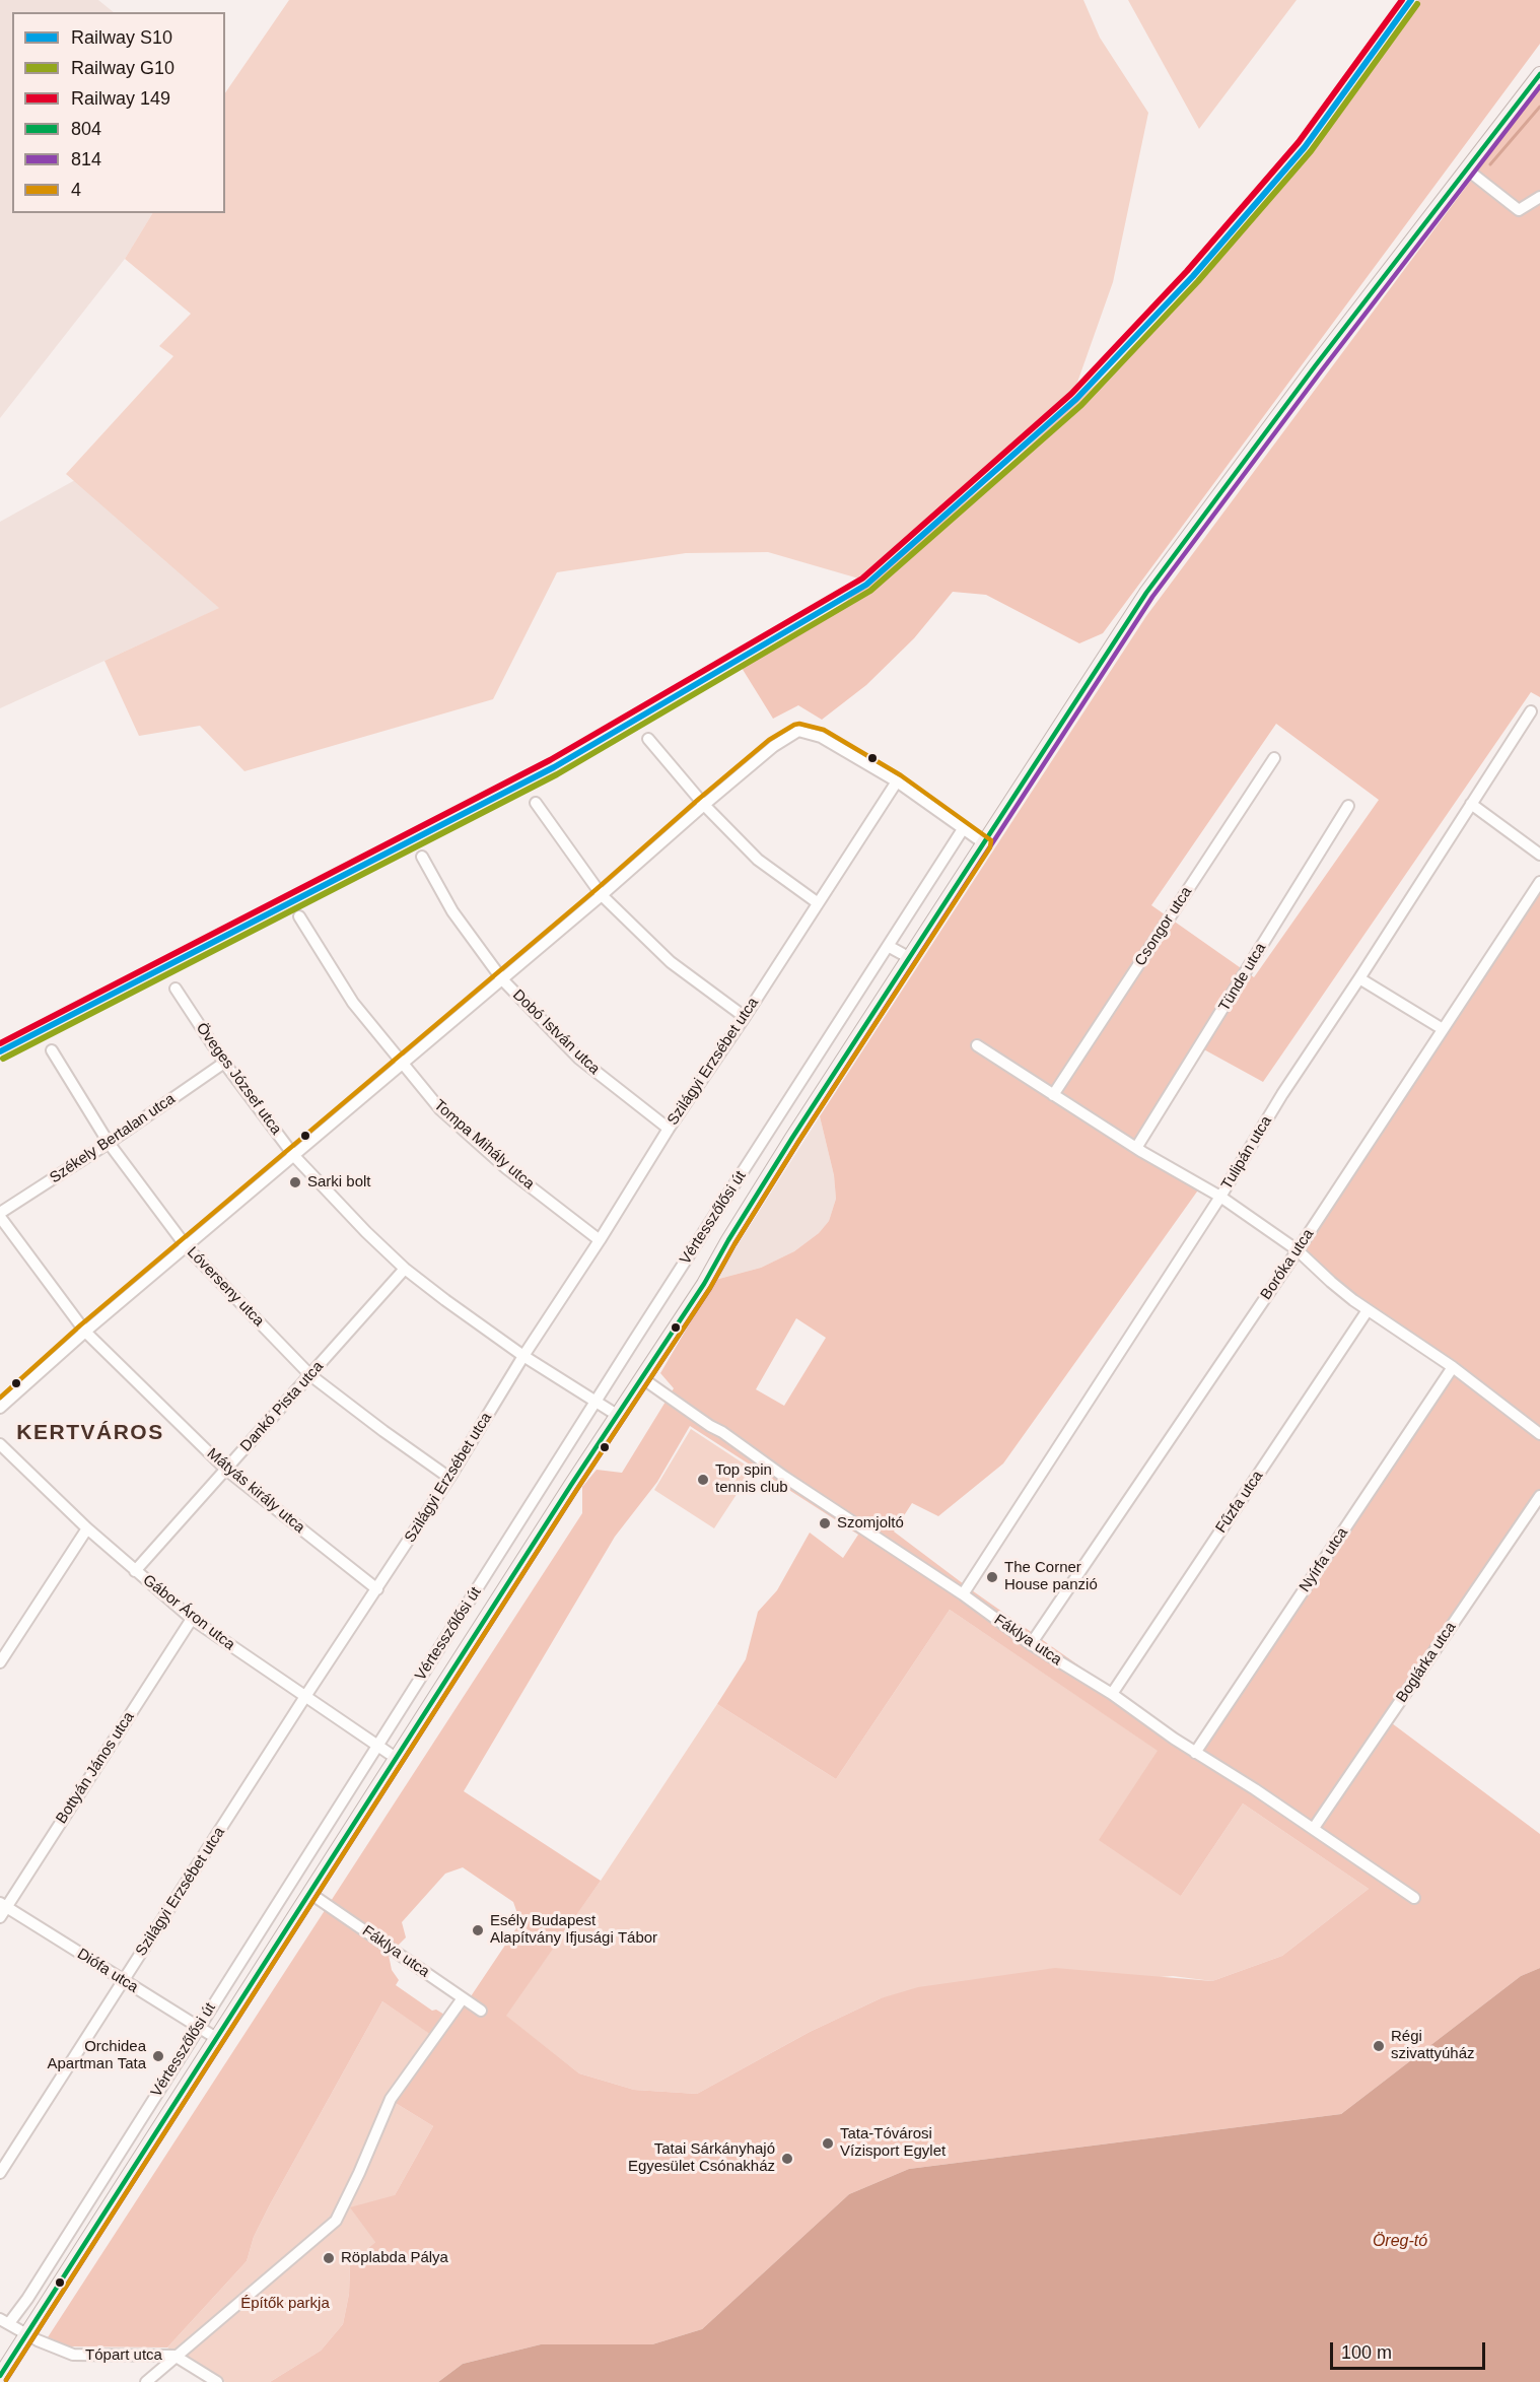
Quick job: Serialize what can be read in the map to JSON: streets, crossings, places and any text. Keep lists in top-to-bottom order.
{
  "streets": {
    "main road": ["Vértesszőlősi út"],
    "street": [
      "Csongor utca",
      "Tünde utca",
      "Dobó István utca",
      "Szilágyi Erzsébet utca",
      "Öveges József utca",
      "Székely Bertalan utca",
      "Tompa Mihály utca",
      "Tulipán utca",
      "Boróka utca",
      "Lóverseny utca",
      "Dankó Pista utca",
      "Mátyás király utca",
      "Fűzfa utca",
      "Nyírfa utca",
      "Gábor Áron utca",
      "Fáklya utca",
      "Boglárka utca",
      "Bottyán János utca",
      "Diófa utca",
      "Tópart utca"
    ]
  },
  "crossings": [
    ["Dobó István utca", "Szilágyi Erzsébet utca"],
    ["Szilágyi Erzsébet utca", "Öveges József utca"],
    ["Szilágyi Erzsébet utca", "Tompa Mihály utca"],
    ["Szilágyi Erzsébet utca", "Lóverseny utca"],
    ["Szilágyi Erzsébet utca", "Mátyás király utca"],
    ["Szilágyi Erzsébet utca", "Gábor Áron utca"],
    ["Szilágyi Erzsébet utca", "Diófa utca"],
    ["Öveges József utca", "Székely Bertalan utca"],
    ["Öveges József utca", "Vértesszőlősi út"],
    ["Öveges József utca", "Dankó Pista utca"],
    ["Székely Bertalan utca", "Lóverseny utca"],
    ["Székely Bertalan utca", "Mátyás király utca"],
    ["Tulipán utca", "Fáklya utca"],
    ["Vértesszőlősi út", "Gábor Áron utca"],
    ["Vértesszőlősi út", "Fáklya utca"],
    ["Vértesszőlősi út", "Diófa utca"],
    ["Vértesszőlősi út", "Tópart utca"],
    ["Boróka utca", "Fáklya utca"],
    ["Lóverseny utca", "Dankó Pista utca"],
    ["Dankó Pista utca", "Mátyás király utca"],
    ["Dankó Pista utca", "Gábor Áron utca"],
    ["Fűzfa utca", "Fáklya utca"],
    ["Nyírfa utca", "Fáklya utca"],
    ["Gábor Áron utca", "Bottyán János utca"],
    ["Fáklya utca", "Boglárka utca"],
    ["Bottyán János utca", "Diófa utca"]
  ],
  "districts": ["KERTVÁROS"],
  "water": ["Öreg-tó"],
  "parks": ["Építők parkja"],
  "places": [
    "Sarki bolt",
    "Top spin tennis club",
    "Szomjoltó",
    "The Corner House panzió",
    "Esély Budapest Alapítvány Ifjusági Tábor",
    "Régi szivattyúház",
    "Orchidea Apartman Tata",
    "Tata-Tóvárosi Vízisport Egylet",
    "Tatai Sárkányhajó Egyesület Csónakház",
    "Röplabda Pálya"
  ],
  "lines": [
    "rail line S10",
    "rail line 149",
    "rail line G10",
    "transit line 804",
    "transit line 814",
    "transit line 4"
  ],
  "legend": [
    "Railway S10",
    "Railway G10",
    "Railway 149",
    "804",
    "814",
    "4"
  ],
  "scale_bar": "100 m"
}
